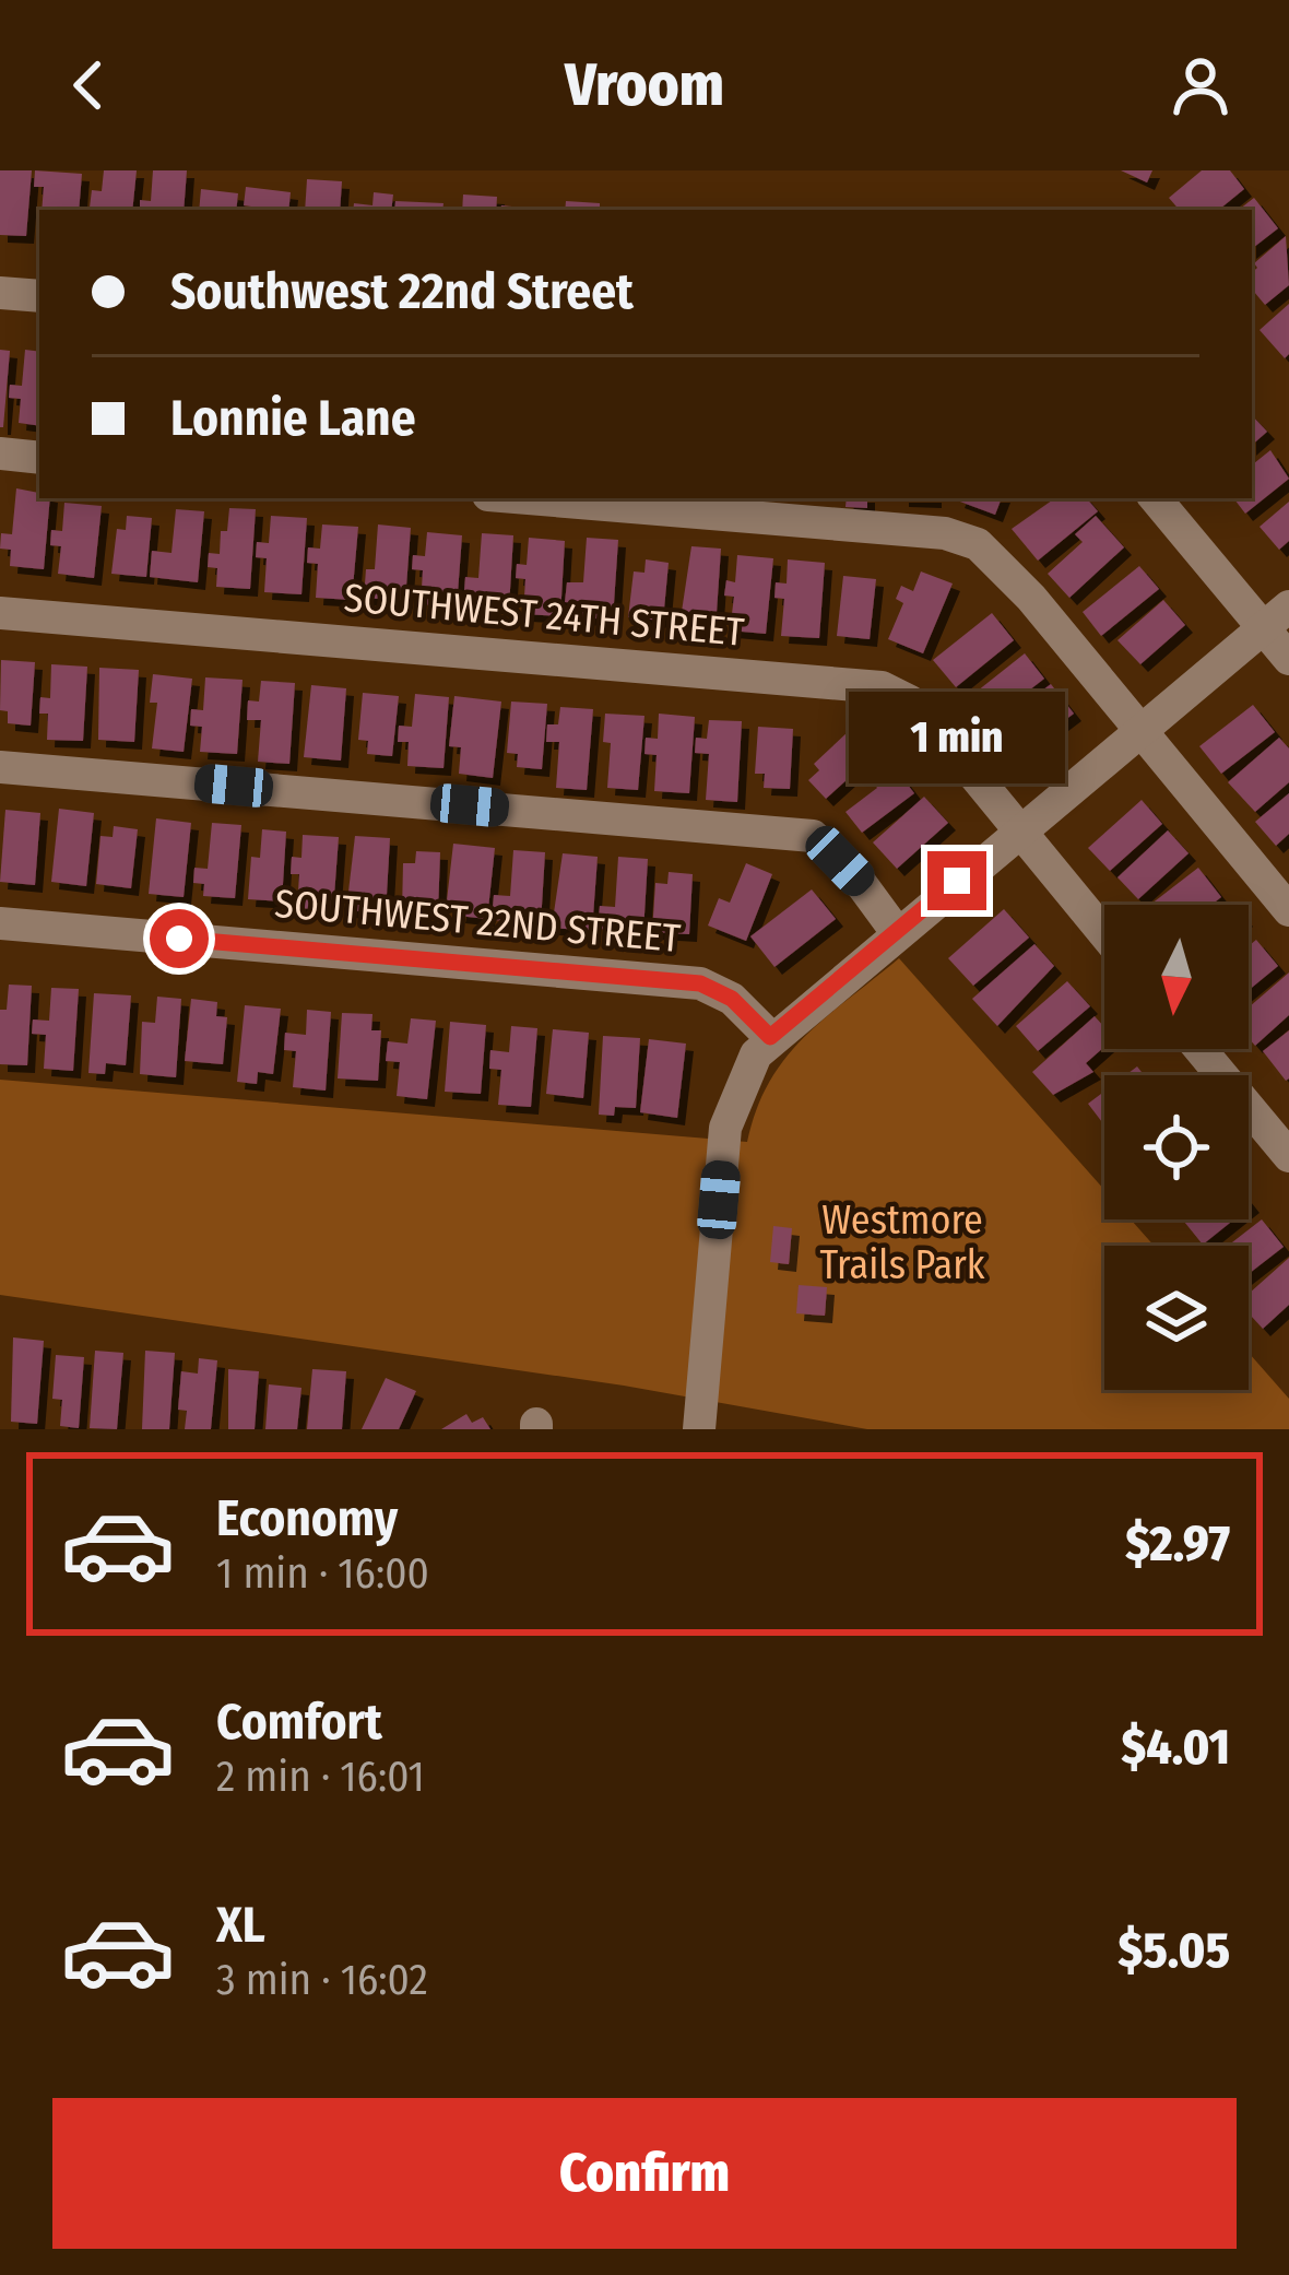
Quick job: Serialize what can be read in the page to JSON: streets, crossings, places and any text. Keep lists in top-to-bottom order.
{
  "streets": {
    "street": ["SOUTHWEST 24TH STREET", "SOUTHWEST 22ND STREET"]
  },
  "parks": ["Westmore Trails Park"],
  "north": "bottom",
  "page": {
    "header": "Vroom",
    "banner": ["Southwest 22nd Street", "Lonnie Lane"],
    "bubble": "1 min",
    "list": [
      {
        "name": "Economy",
        "note": "1 min · 16:00",
        "value": "$2.97"
      },
      {
        "name": "Comfort",
        "note": "2 min · 16:01",
        "value": "$4.01"
      },
      {
        "name": "XL",
        "note": "3 min · 16:02",
        "value": "$5.05"
      }
    ],
    "buttons": "Confirm"
  }
}
